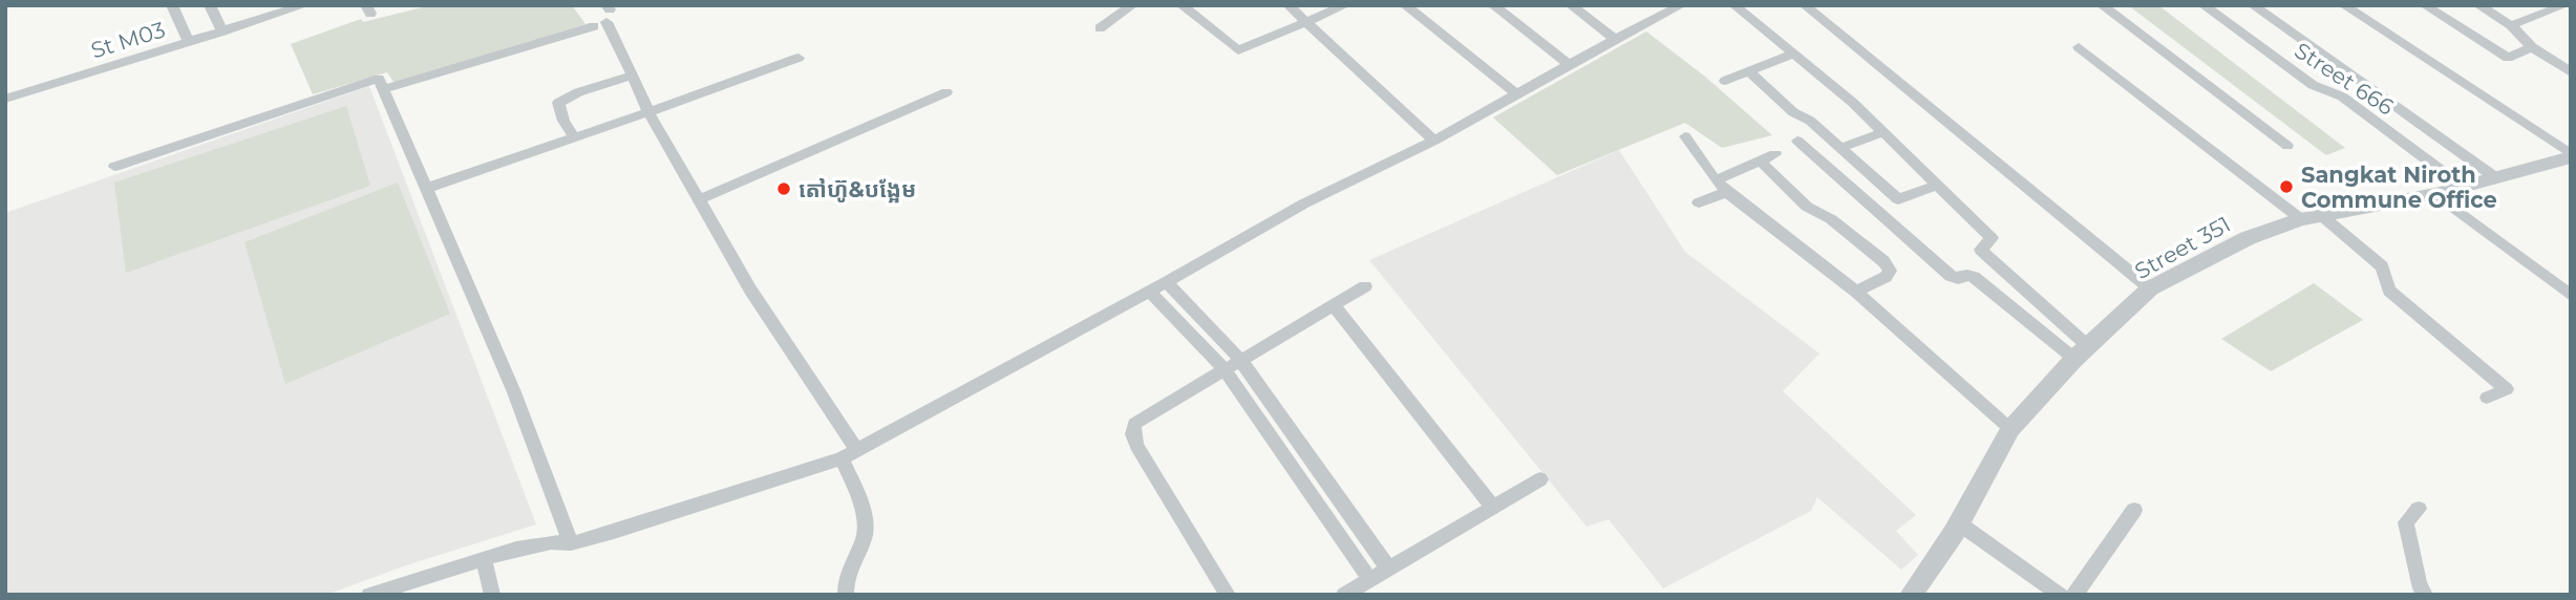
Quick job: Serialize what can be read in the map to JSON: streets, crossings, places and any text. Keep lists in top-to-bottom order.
{
  "streets": {
    "street": ["St M03", "Street 666", "Street 351"]
  },
  "crossings": [
    ["Street 666", "Street 351"]
  ],
  "places": ["Sangkat Niroth Commune Office", "តៅហ៊ូ&បង្អែម"]
}
